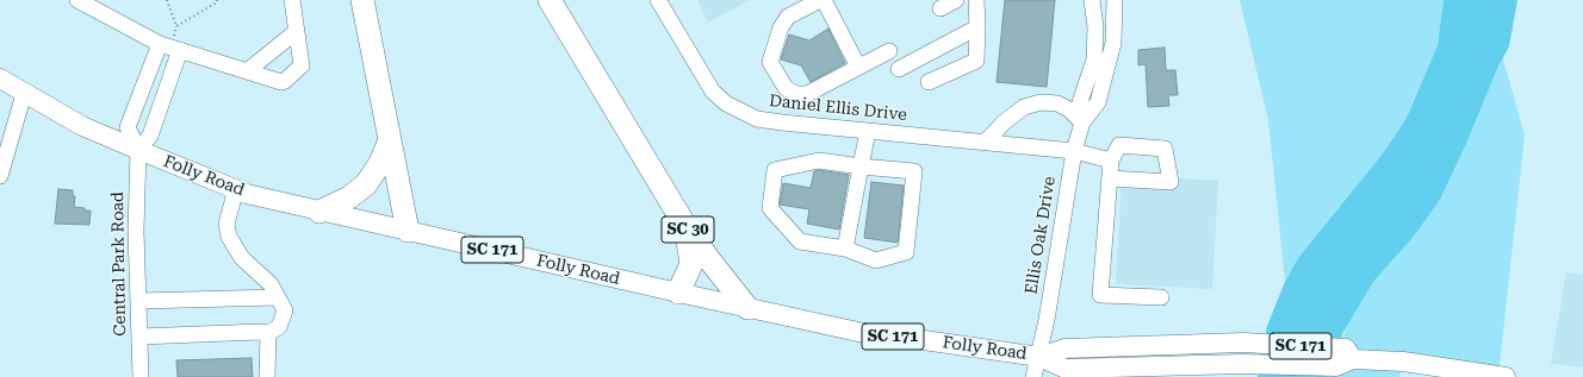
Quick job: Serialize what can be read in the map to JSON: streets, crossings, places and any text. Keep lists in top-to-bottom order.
{
  "streets": {
    "highway": ["SC 30"],
    "main road": ["Folly Road", "SC 171"],
    "street": ["Daniel Ellis Drive", "Ellis Oak Drive", "Central Park Road"]
  },
  "crossings": [
    ["Daniel Ellis Drive", "Ellis Oak Drive"],
    ["Folly Road", "SC 30"],
    ["Folly Road", "Ellis Oak Drive"],
    ["Folly Road", "Central Park Road"]
  ]
}
